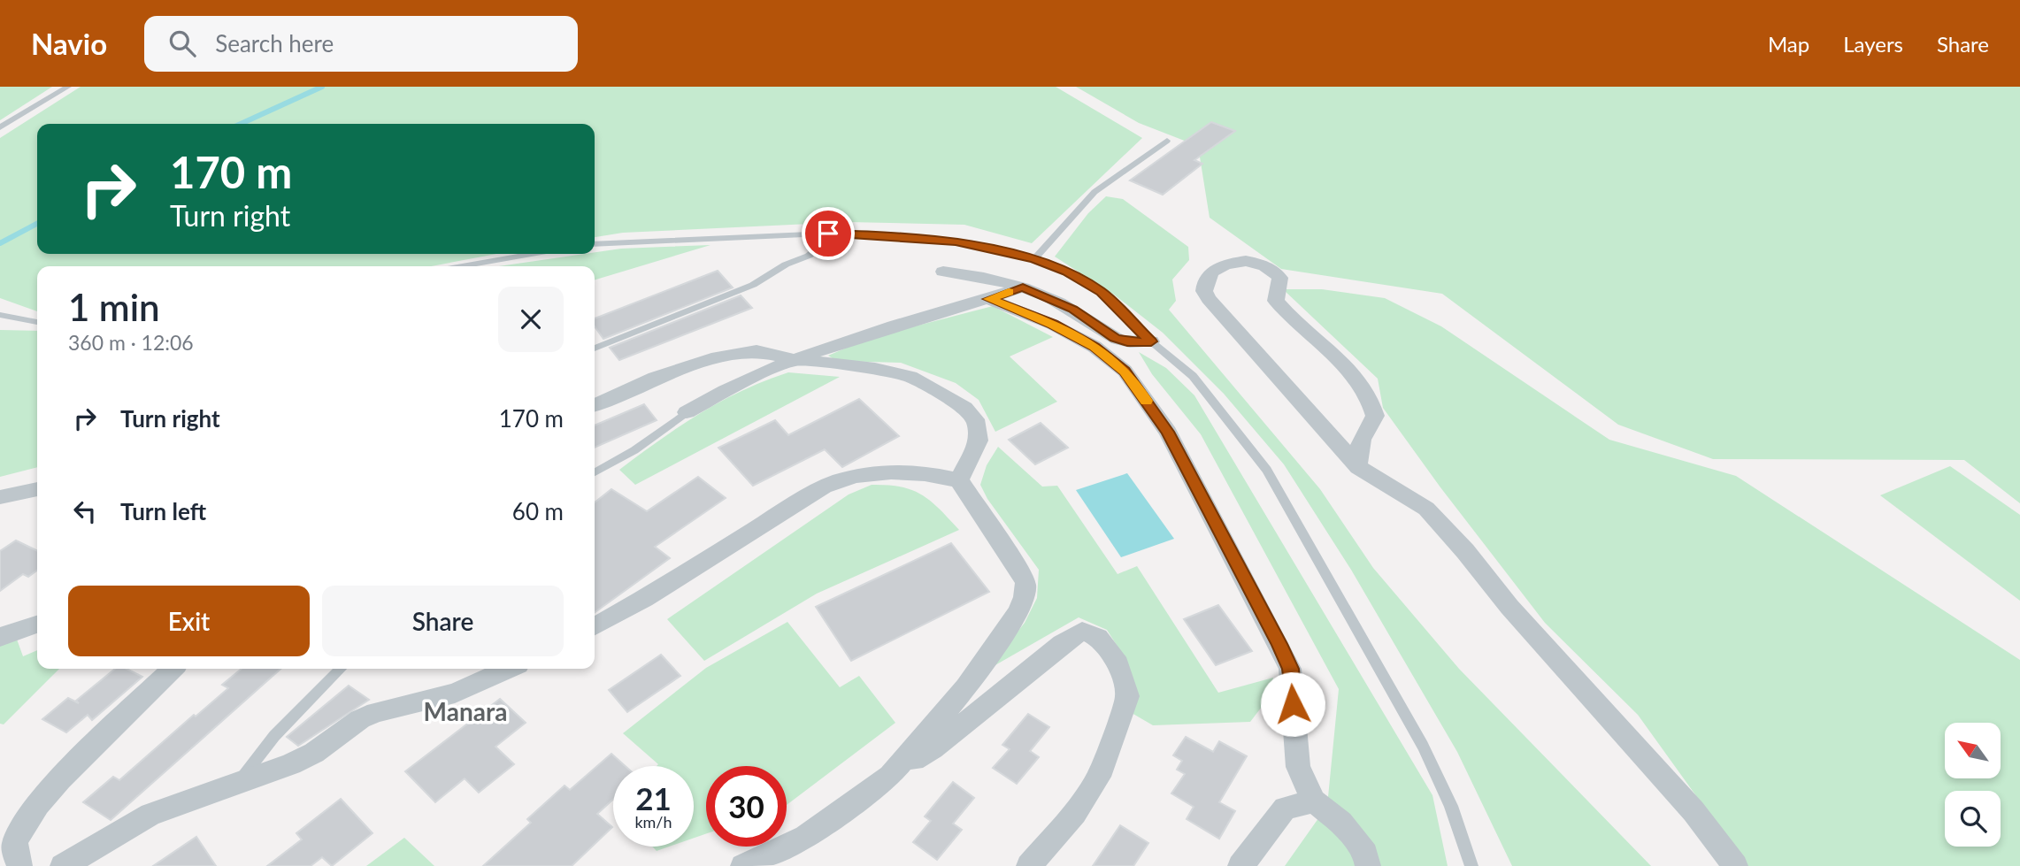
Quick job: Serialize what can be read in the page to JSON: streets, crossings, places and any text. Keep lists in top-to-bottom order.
{
  "districts": ["Manara"],
  "north": "top left",
  "page": {
    "header": "Navio",
    "search": "Search here",
    "nav": ["Map", "Layers", "Share"],
    "turn": ["170 m", "Turn right"],
    "heading": ["1 min", "360 m · 12:06"],
    "list": [
      {
        "name": "Turn right",
        "value": "170 m"
      },
      {
        "name": "Turn left",
        "value": "60 m"
      }
    ],
    "buttons": ["Exit", "Share"],
    "speed": "21 km/h",
    "limit": "30"
  }
}
